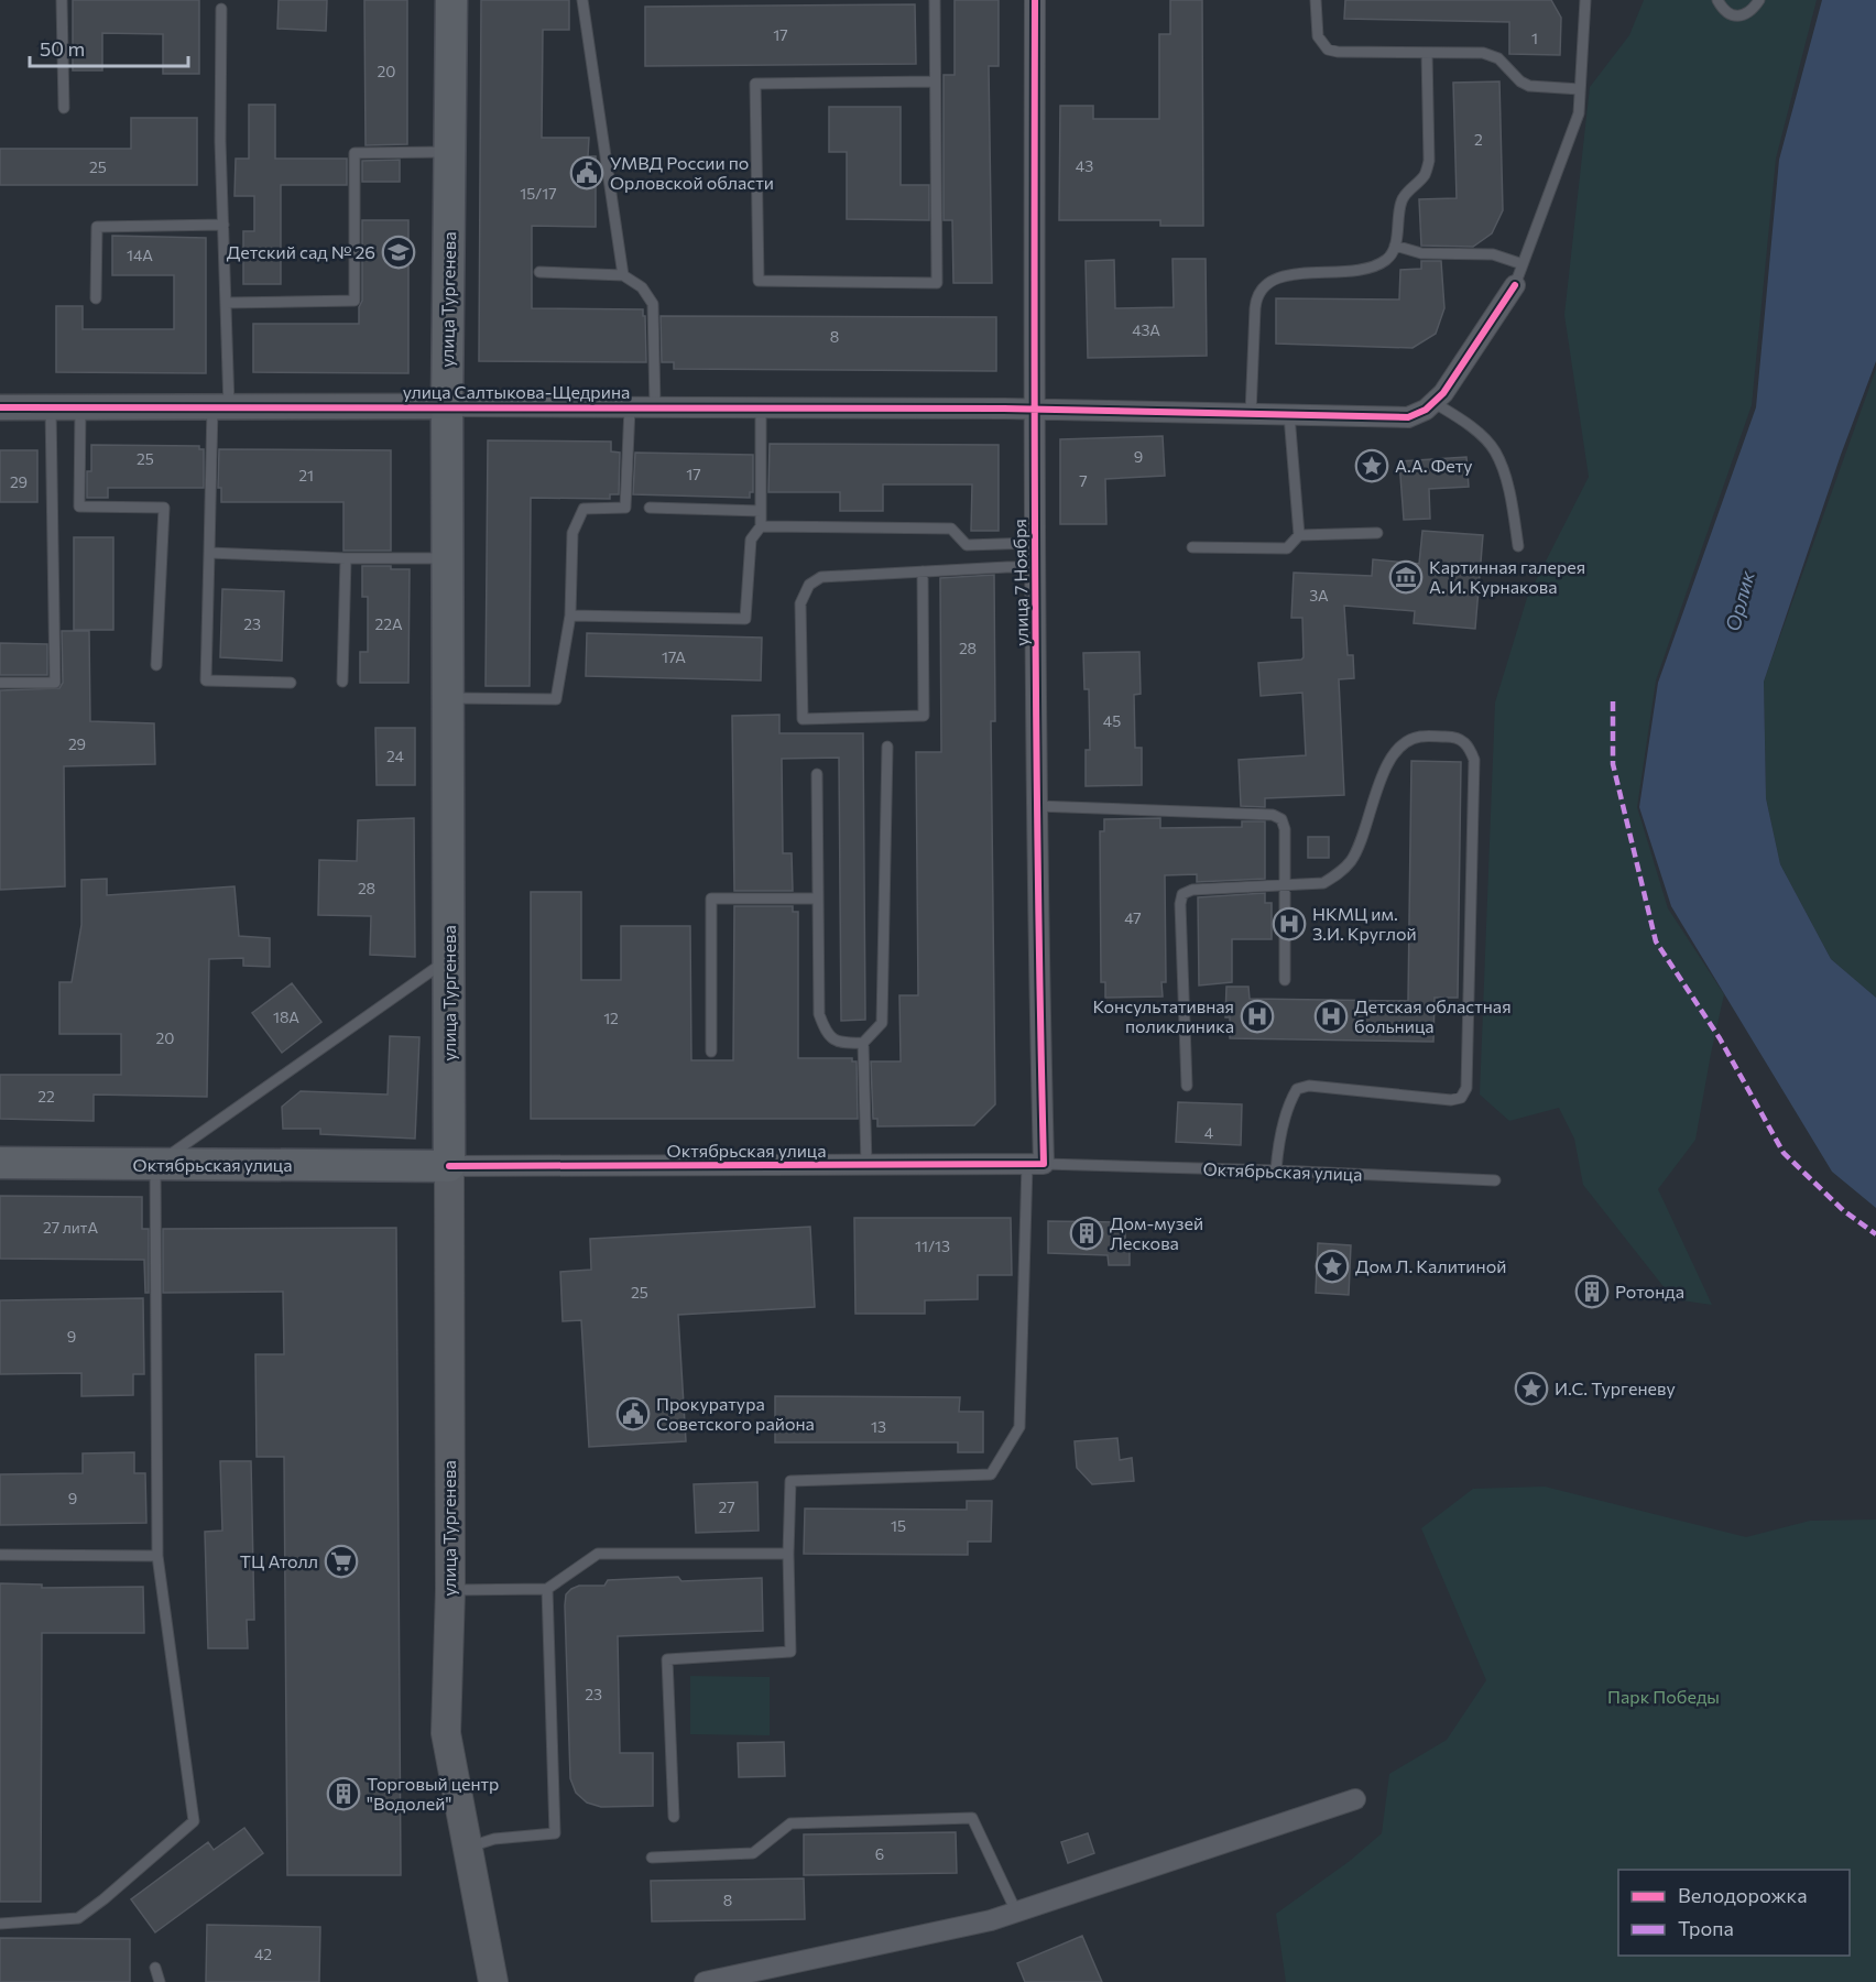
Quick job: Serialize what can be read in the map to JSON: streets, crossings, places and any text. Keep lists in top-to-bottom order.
{
  "streets": {
    "main road": ["улица Тургенева", "Октябрьская улица"],
    "street": ["улица Салтыкова-Щедрина", "улица 7 Ноября"]
  },
  "crossings": [
    ["улица Тургенева", "улица Салтыкова-Щедрина"],
    ["улица Тургенева", "Октябрьская улица"],
    ["улица Салтыкова-Щедрина", "улица 7 Ноября"],
    ["улица 7 Ноября", "Октябрьская улица"]
  ],
  "water": ["Орлик"],
  "parks": ["Парк Победы"],
  "places": {
    "public building": ["УМВД России по Орловской области", "Прокуратура Советского района"],
    "school or university": ["Детский сад № 26"],
    "place": ["А.А. Фету", "Дом Л. Калитиной", "И.С. Тургеневу"],
    "museum": ["Картинная галерея А. И. Курнакова"],
    "hospital": ["НКМЦ им. З.И. Круглой", "Консультативная поликлиника", "Детская областная больница"],
    "building": ["Дом-музей Лескова", "Ротонда", "Торговый центр \"Водолей\""],
    "supermarket": ["ТЦ Атолл"]
  },
  "house_numbers": [
    "17",
    "1",
    "20",
    "2",
    "43",
    "25",
    "15/17",
    "14А",
    "43А",
    "8",
    "9",
    "25",
    "17",
    "21",
    "7",
    "29",
    "3А",
    "23",
    "22А",
    "28",
    "17А",
    "45",
    "29",
    "24",
    "28",
    "47",
    "18А",
    "12",
    "20",
    "22",
    "4",
    "27 литА",
    "11/13",
    "25",
    "9",
    "13",
    "9",
    "27",
    "15",
    "23",
    "6",
    "8",
    "42"
  ],
  "legend": ["Велодорожка", "Тропа"],
  "scale_bar": "50 m"
}
